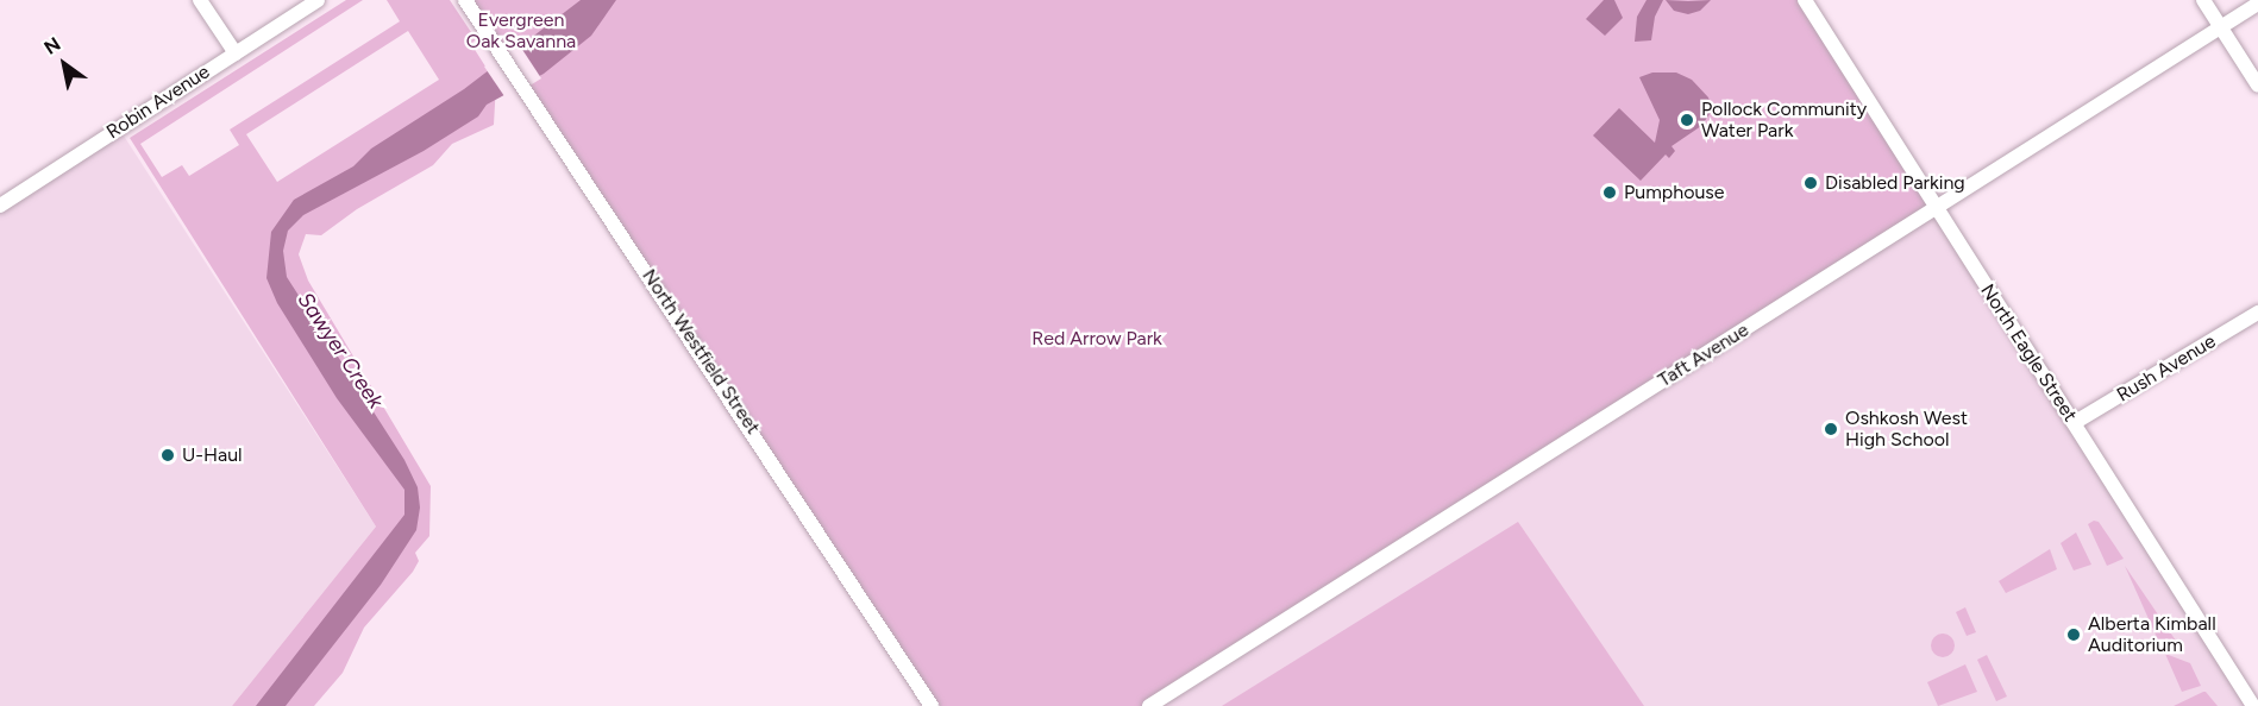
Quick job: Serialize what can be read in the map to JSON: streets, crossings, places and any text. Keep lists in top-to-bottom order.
{
  "streets": {
    "street": [
      "Robin Avenue",
      "North Westfield Street",
      "North Eagle Street",
      "Taft Avenue",
      "Rush Avenue"
    ]
  },
  "crossings": [
    ["North Eagle Street", "Taft Avenue"],
    ["North Eagle Street", "Rush Avenue"]
  ],
  "water": ["Sawyer Creek"],
  "parks": ["Evergreen Oak Savanna", "Red Arrow Park"],
  "places": [
    "Pollock Community Water Park",
    "Disabled Parking",
    "Pumphouse",
    "Oshkosh West High School",
    "U-Haul",
    "Alberta Kimball Auditorium"
  ],
  "north": "top left"
}
